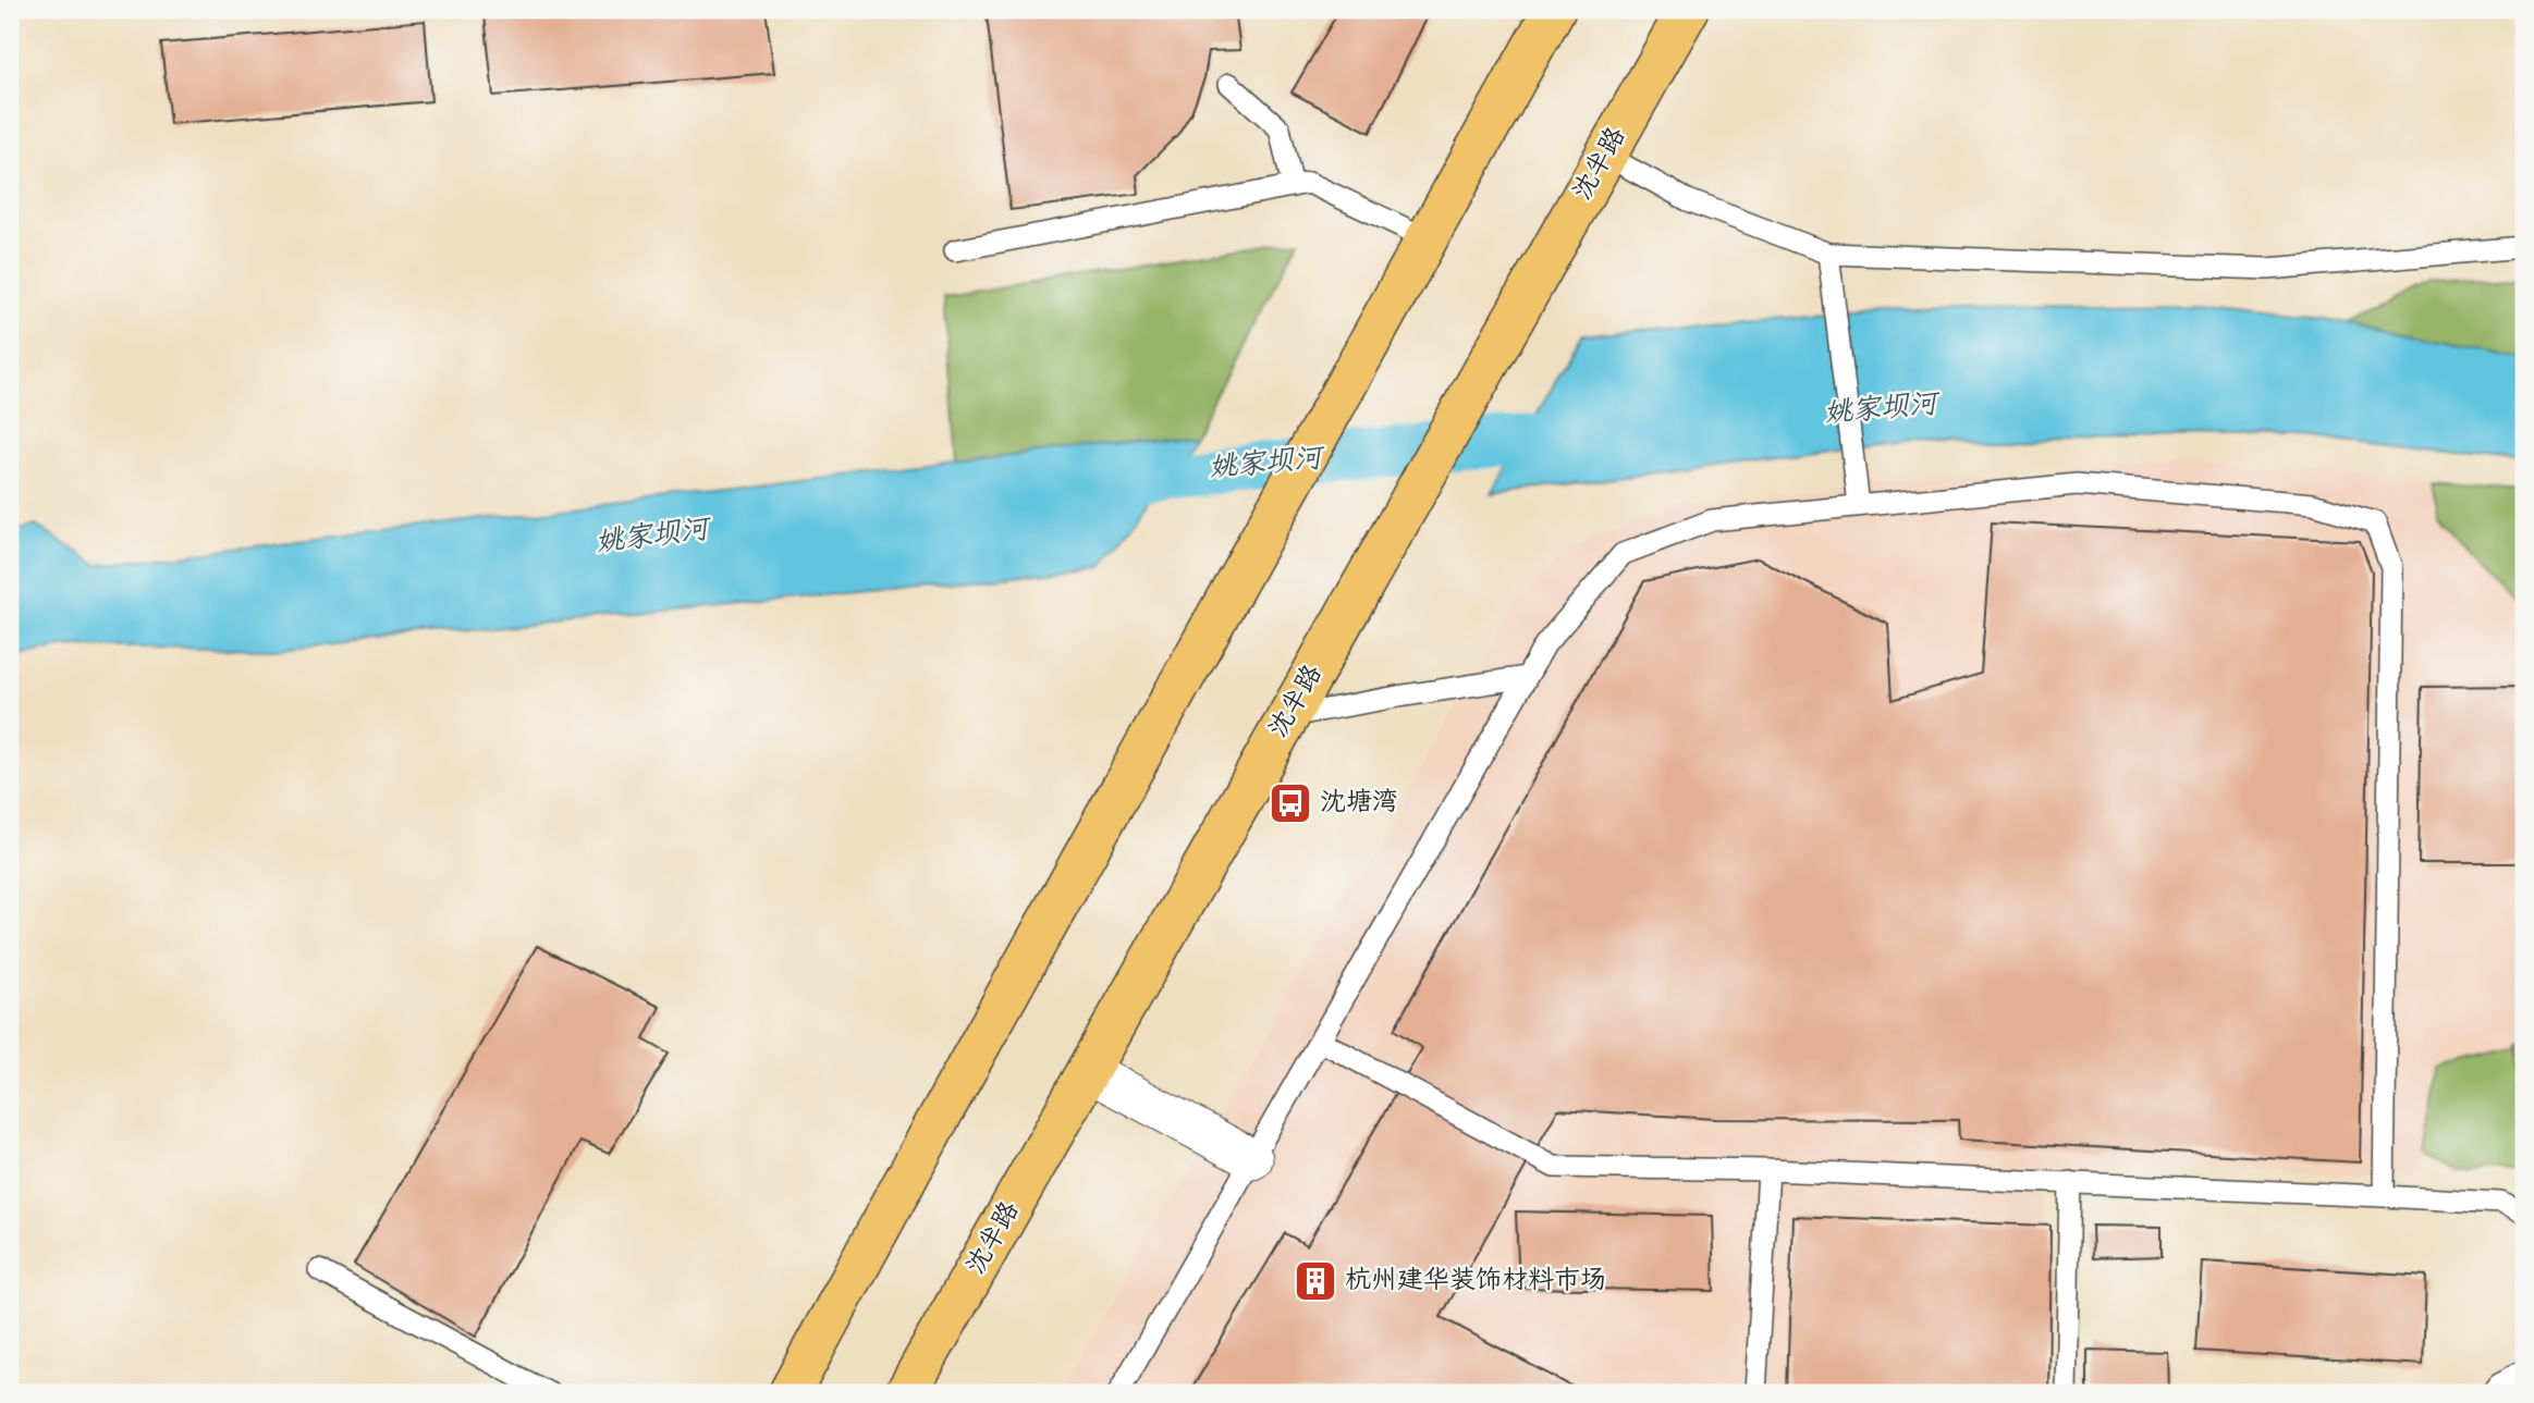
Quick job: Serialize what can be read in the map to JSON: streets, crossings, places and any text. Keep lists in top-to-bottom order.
{
  "streets": {
    "main road": ["沈半路"]
  },
  "water": ["姚家坝河"],
  "places": {
    "bus stop": ["沈塘湾"],
    "building": ["杭州建华装饰材料市场"]
  }
}
